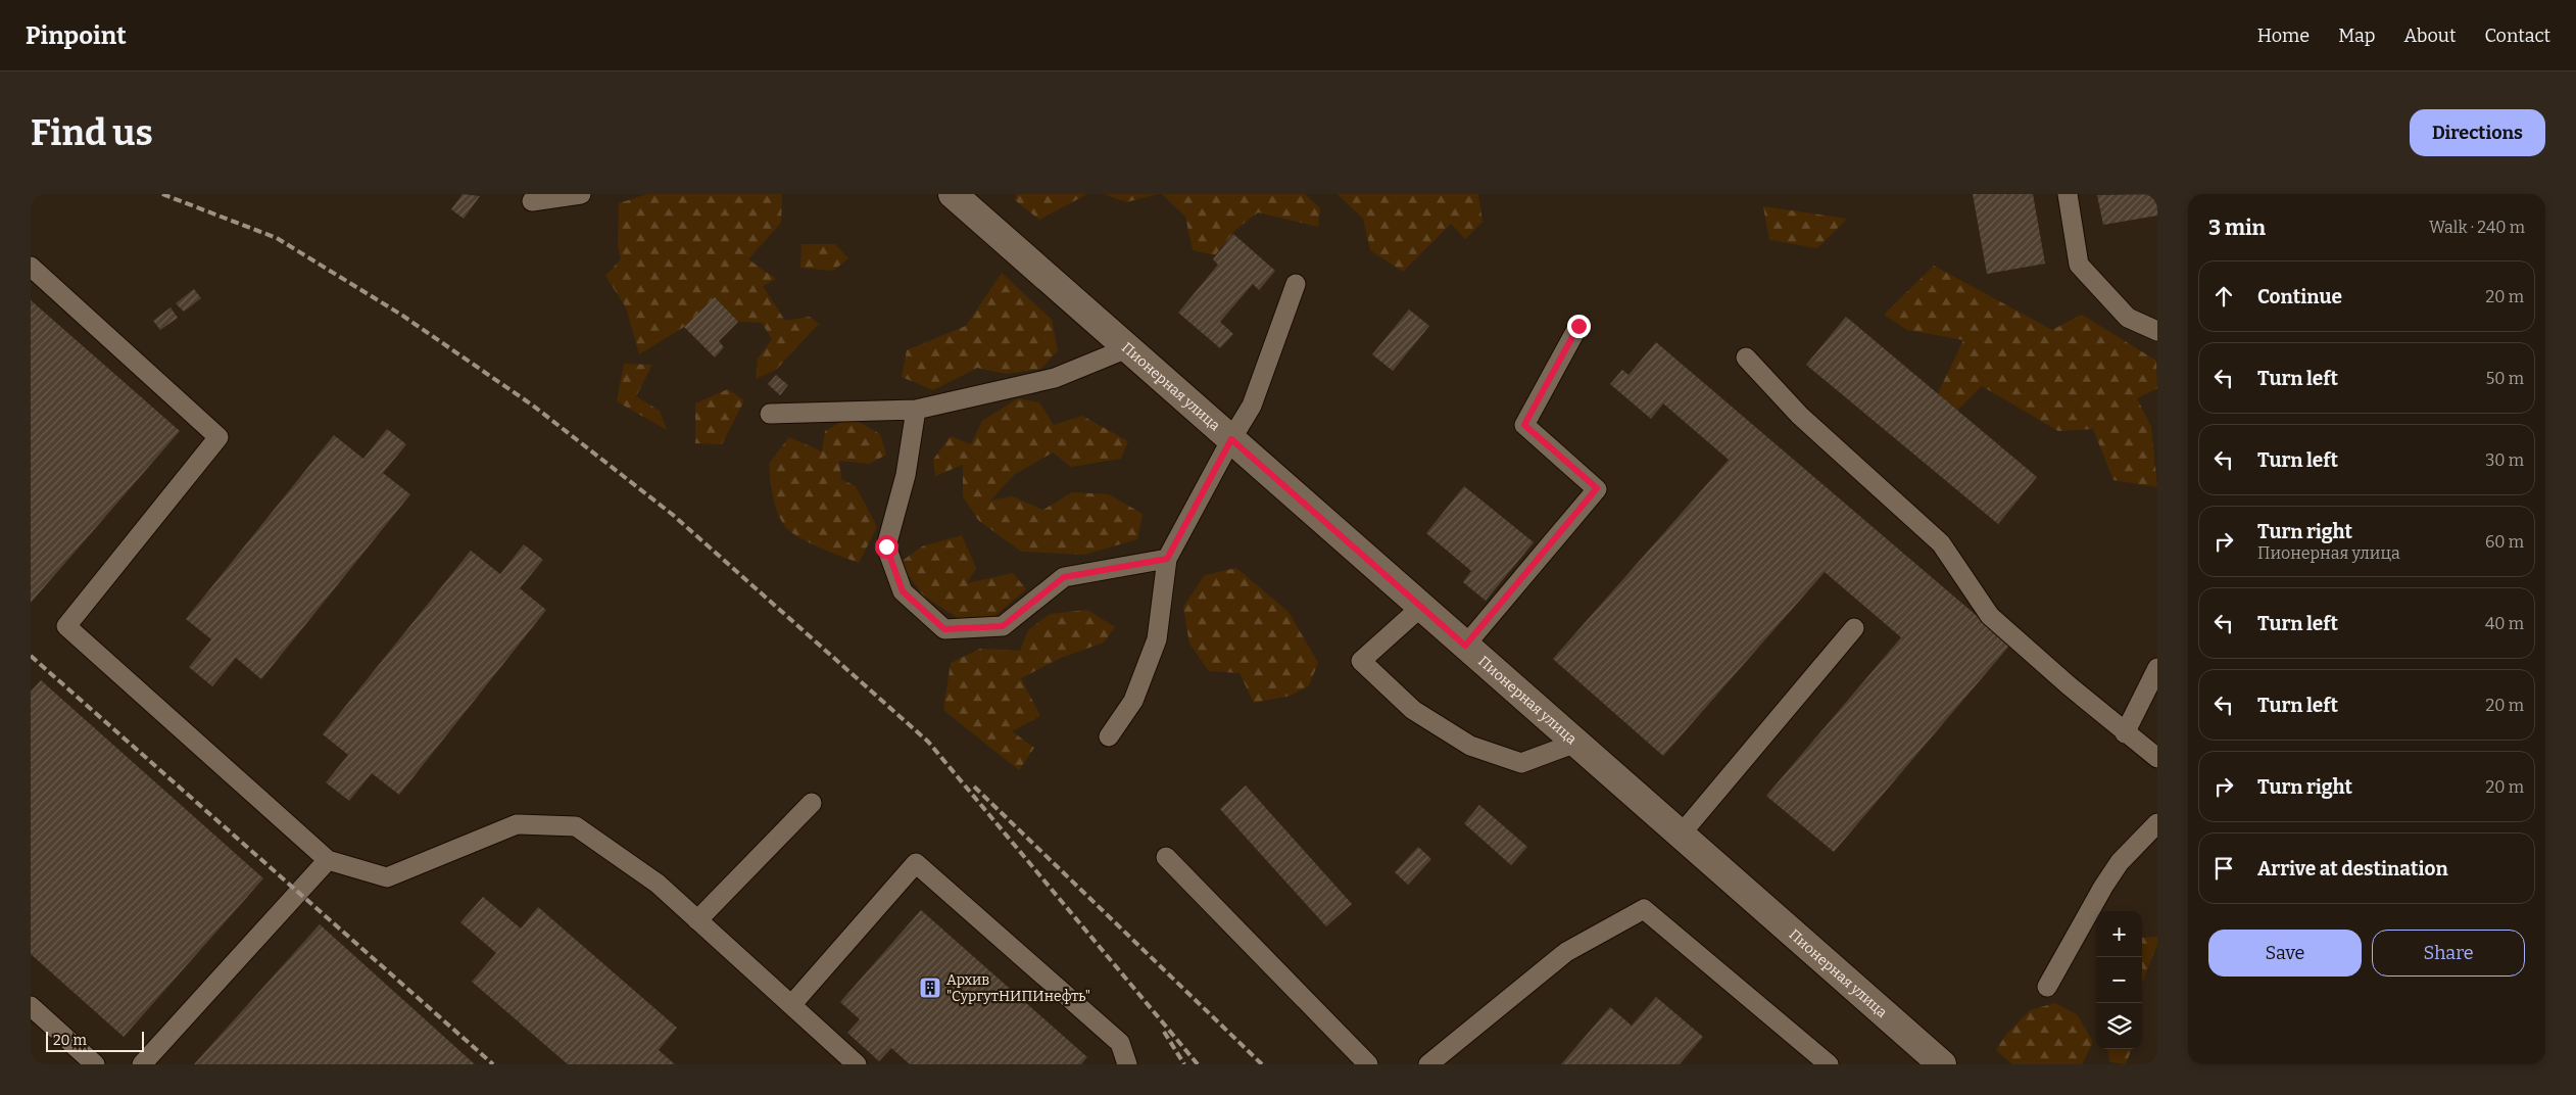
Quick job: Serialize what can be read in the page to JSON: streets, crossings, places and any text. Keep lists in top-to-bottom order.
{
  "streets": {
    "street": ["Пионерная улица"]
  },
  "places": {
    "building": ["Архив \"СургутНИПИнефть\""]
  },
  "scale_bar": "20 m",
  "page": {
    "header": "Pinpoint",
    "nav": [
      "Home",
      "Map",
      "About",
      "Contact"
    ],
    "buttons": [
      "Directions",
      ["Save", "Share"]
    ],
    "title": "Find us",
    "heading": ["3 min", "Walk · 240 m"],
    "list": [
      ["Continue", "20 m"],
      ["Turn left", "50 m"],
      ["Turn left", "30 m"],
      ["Turn right", "Пионерная улица", "60 m"],
      ["Turn left", "40 m"],
      ["Turn left", "20 m"],
      ["Turn right", "20 m"],
      "Arrive at destination"
    ],
    "map_buttons": ["+", "−"],
    "scale": "20 m"
  }
}
